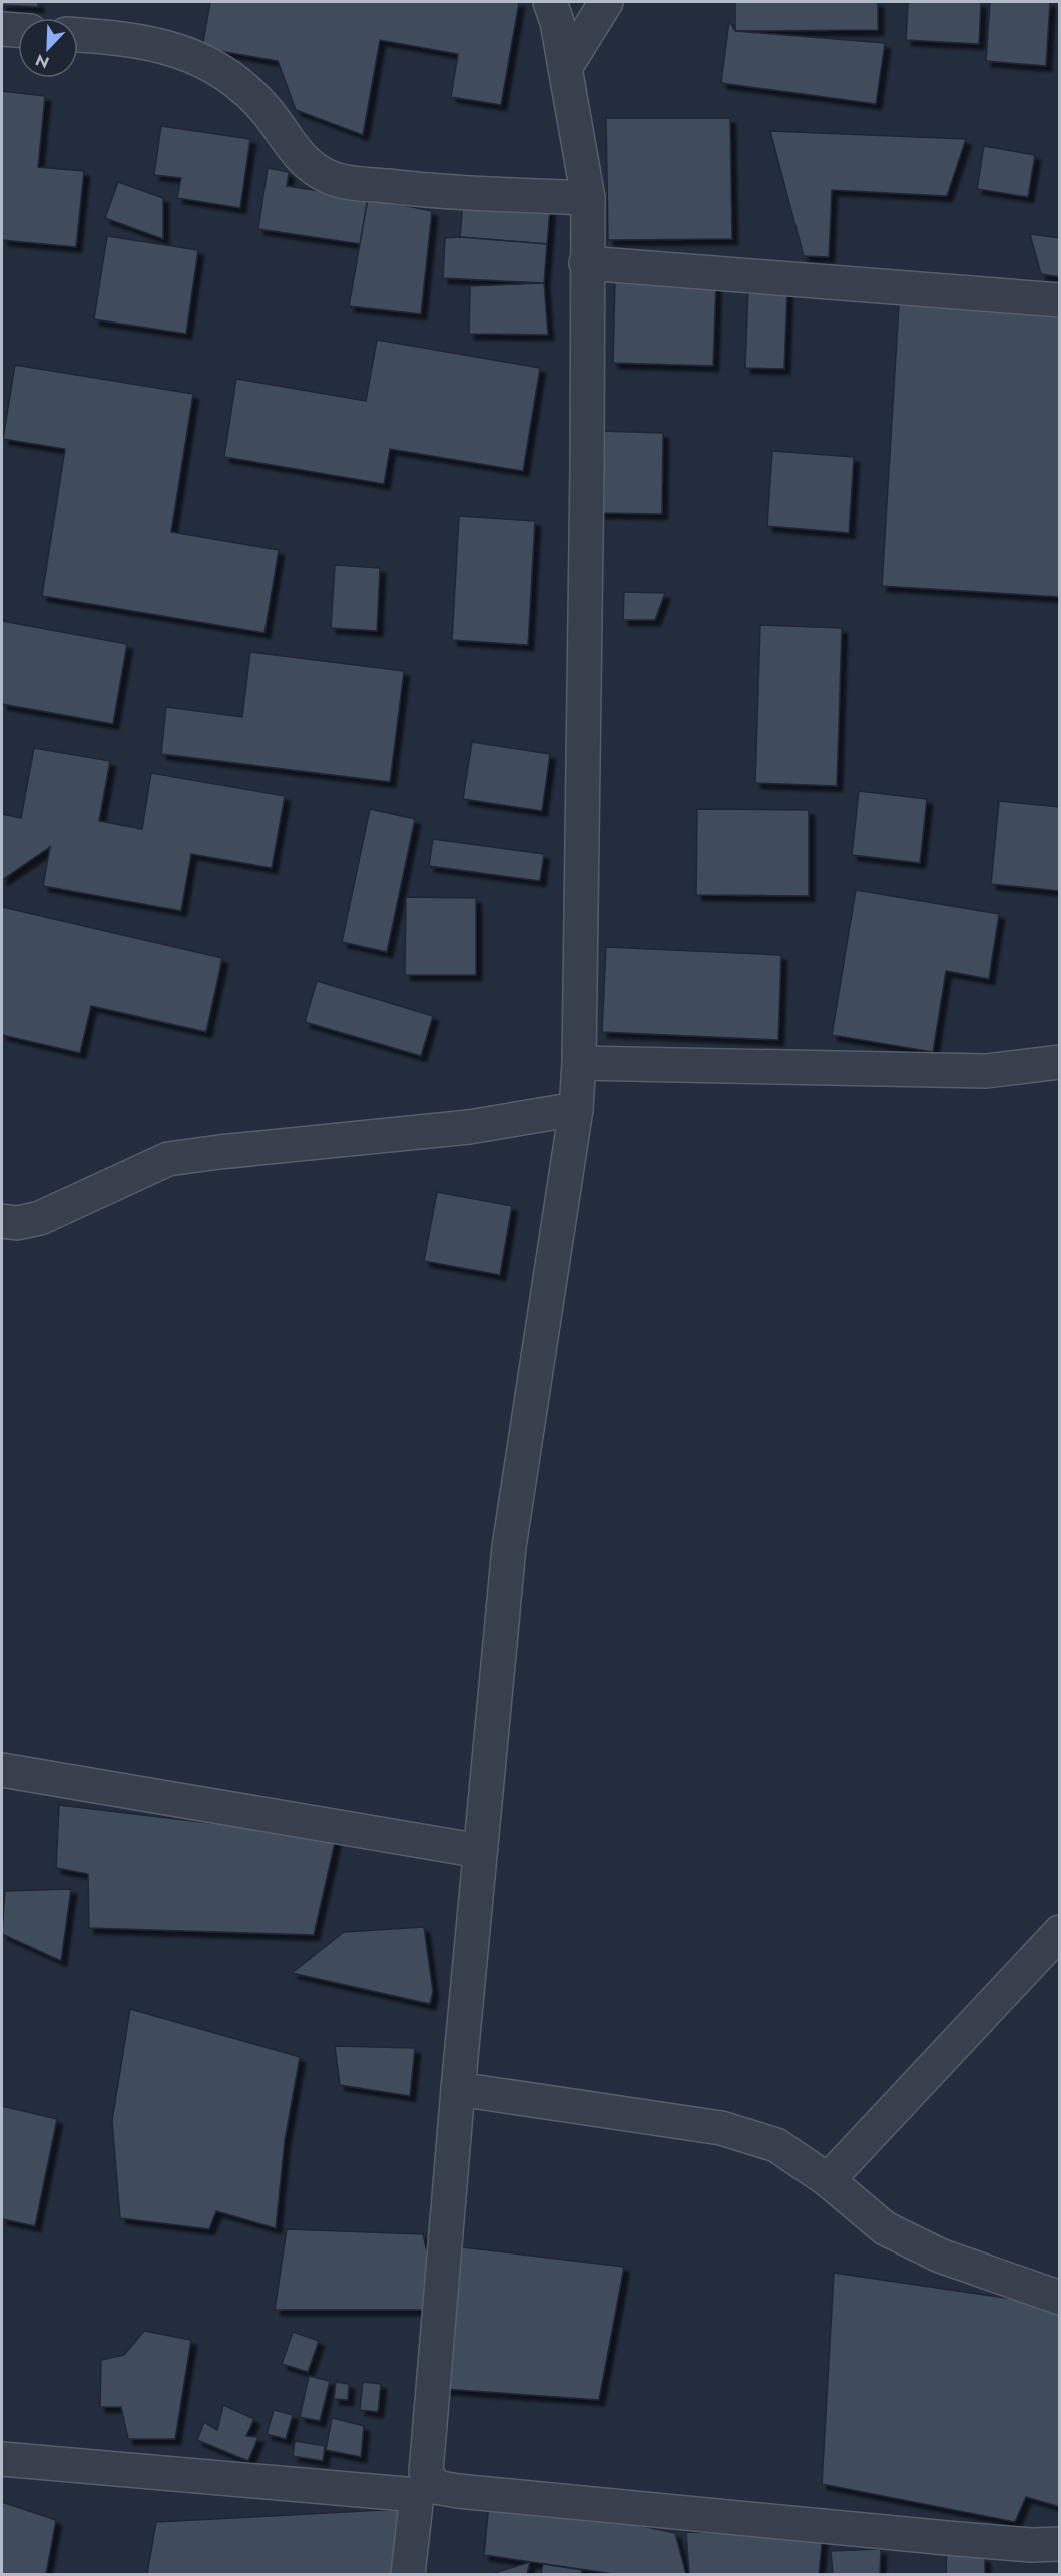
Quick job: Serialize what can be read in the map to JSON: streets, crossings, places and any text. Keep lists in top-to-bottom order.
{
  "north": "bottom left"
}
